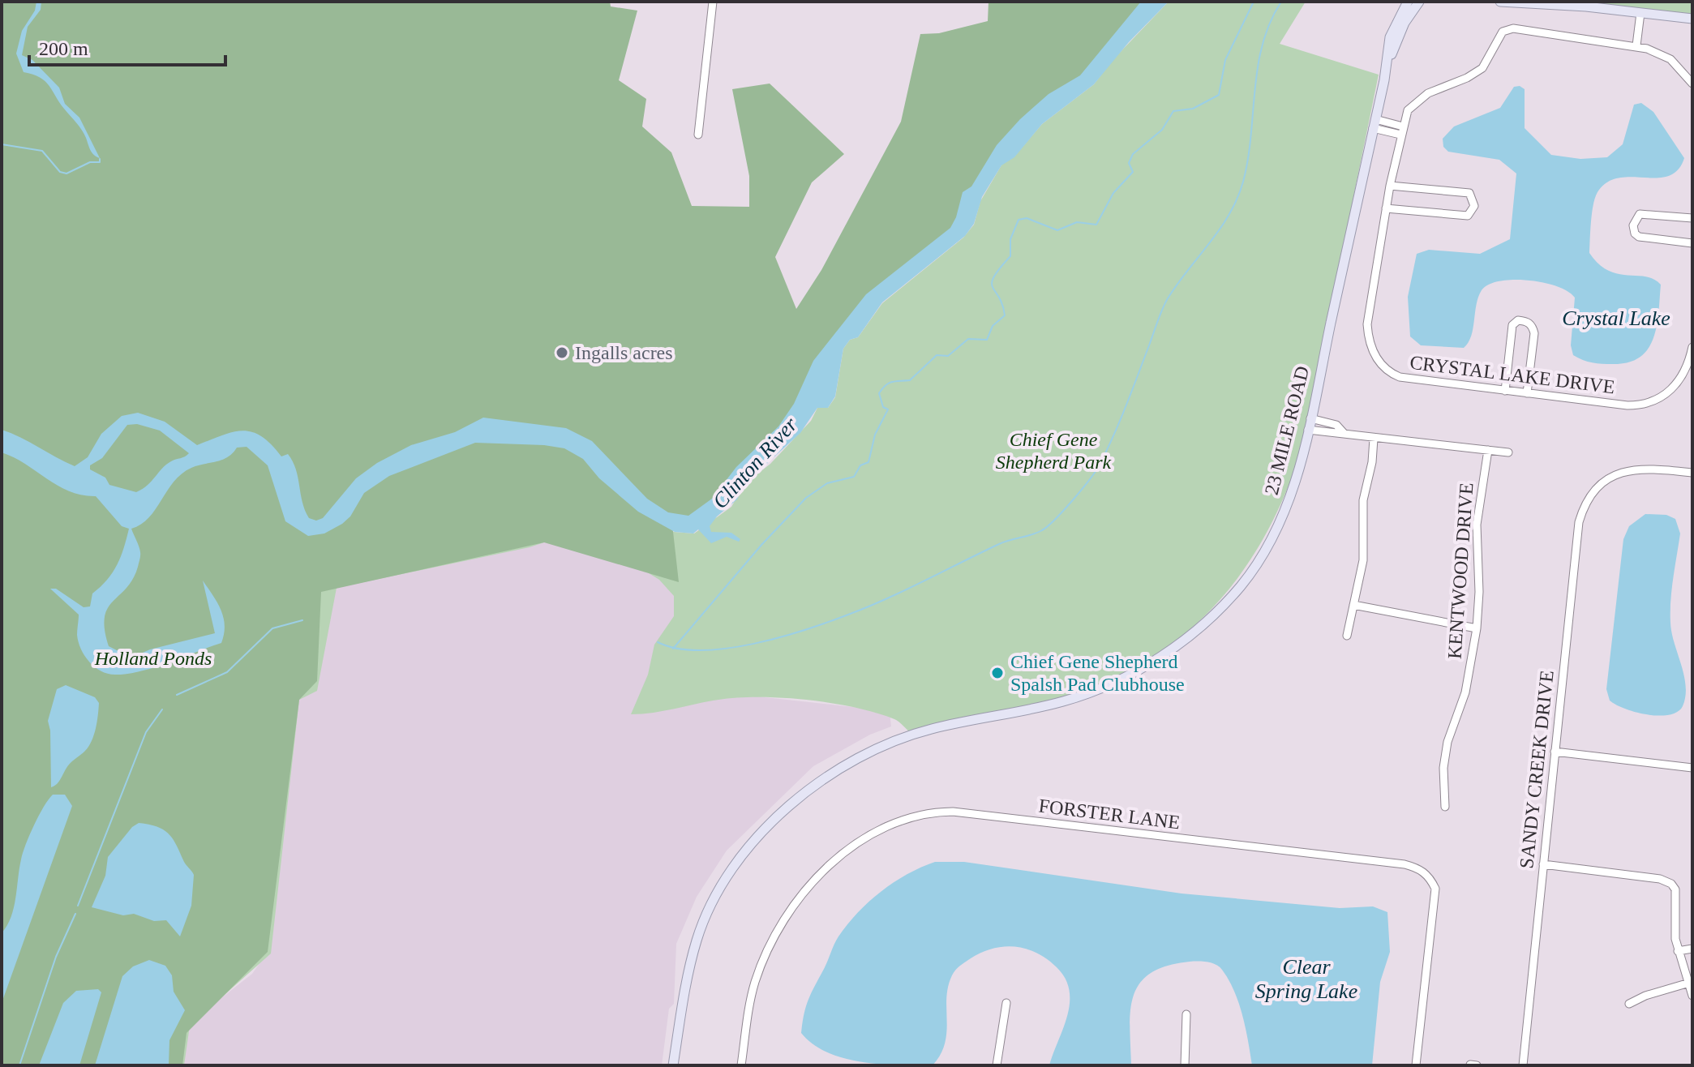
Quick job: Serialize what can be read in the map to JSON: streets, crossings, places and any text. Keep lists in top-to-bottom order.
{
  "streets": {
    "main road": ["23 MILE ROAD"],
    "street": [
      "CRYSTAL LAKE DRIVE",
      "KENTWOOD DRIVE",
      "SANDY CREEK DRIVE",
      "FORSTER LANE"
    ]
  },
  "water": ["Crystal Lake", "Clinton River", "Clear Spring Lake"],
  "parks": ["Chief Gene Shepherd Park", "Holland Ponds"],
  "places": ["Ingalls acres", "Chief Gene Shepherd Spalsh Pad Clubhouse"],
  "scale_bar": "200 m"
}
